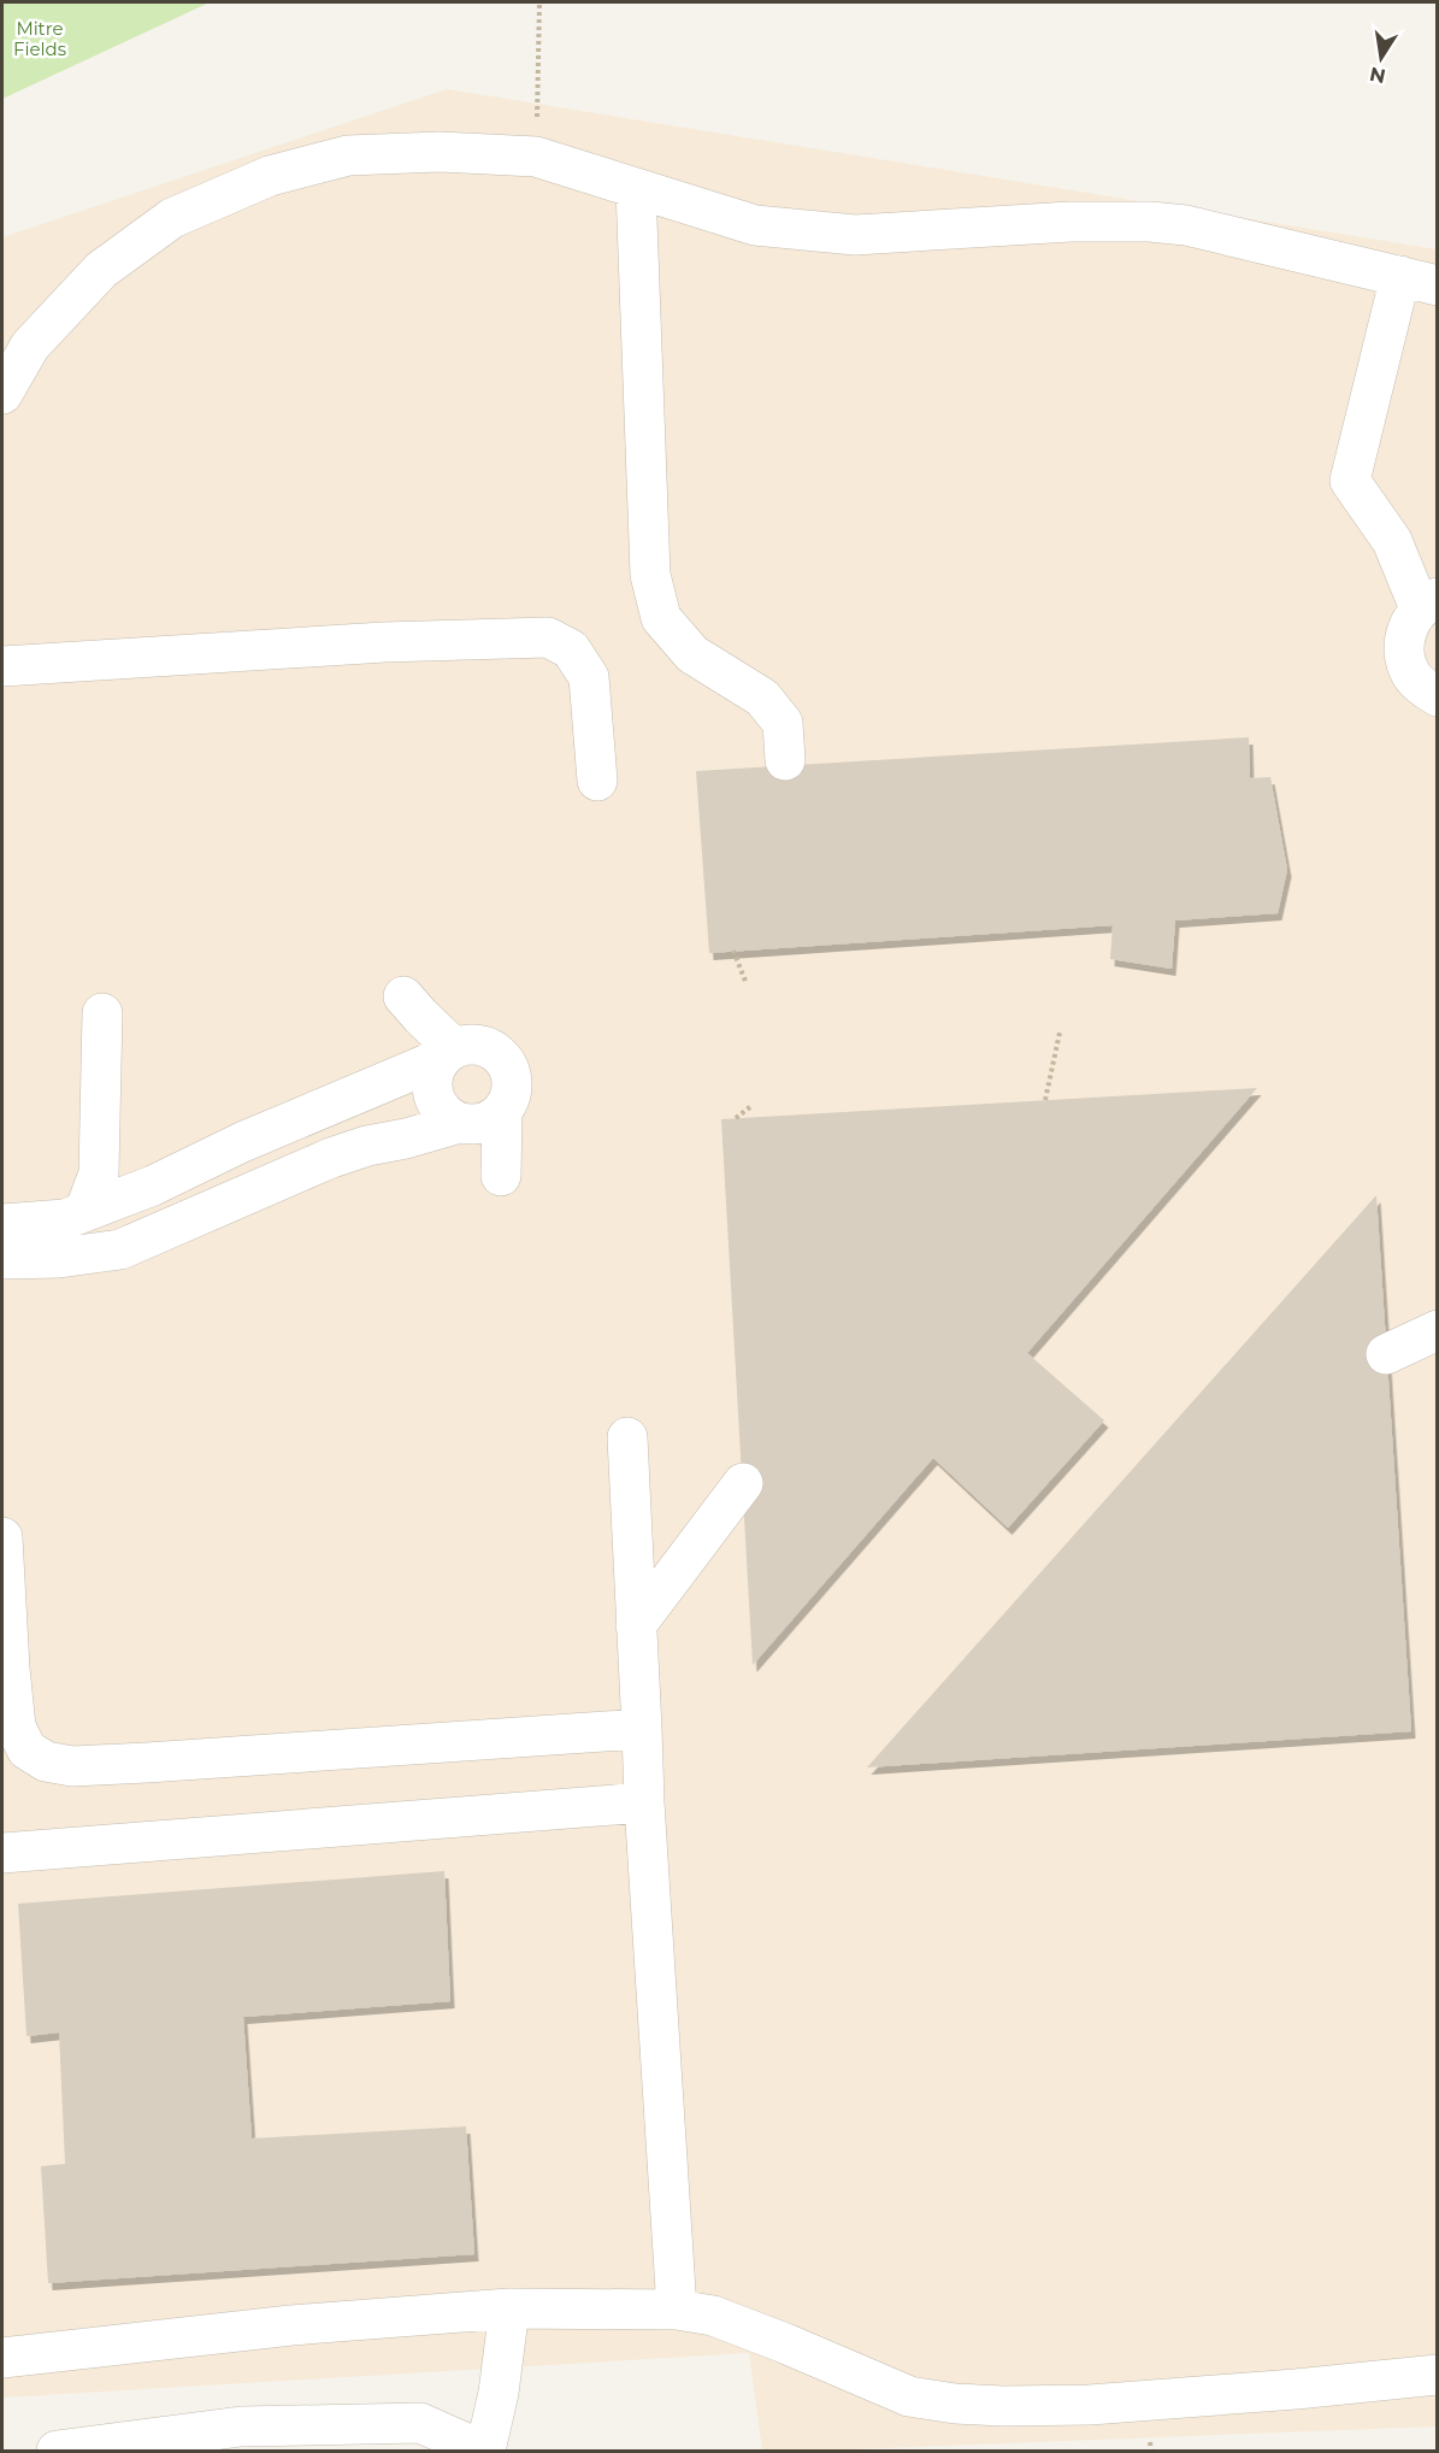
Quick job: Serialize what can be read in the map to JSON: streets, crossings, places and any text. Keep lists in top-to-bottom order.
{
  "parks": ["Mitre Fields"],
  "north": "bottom"
}
